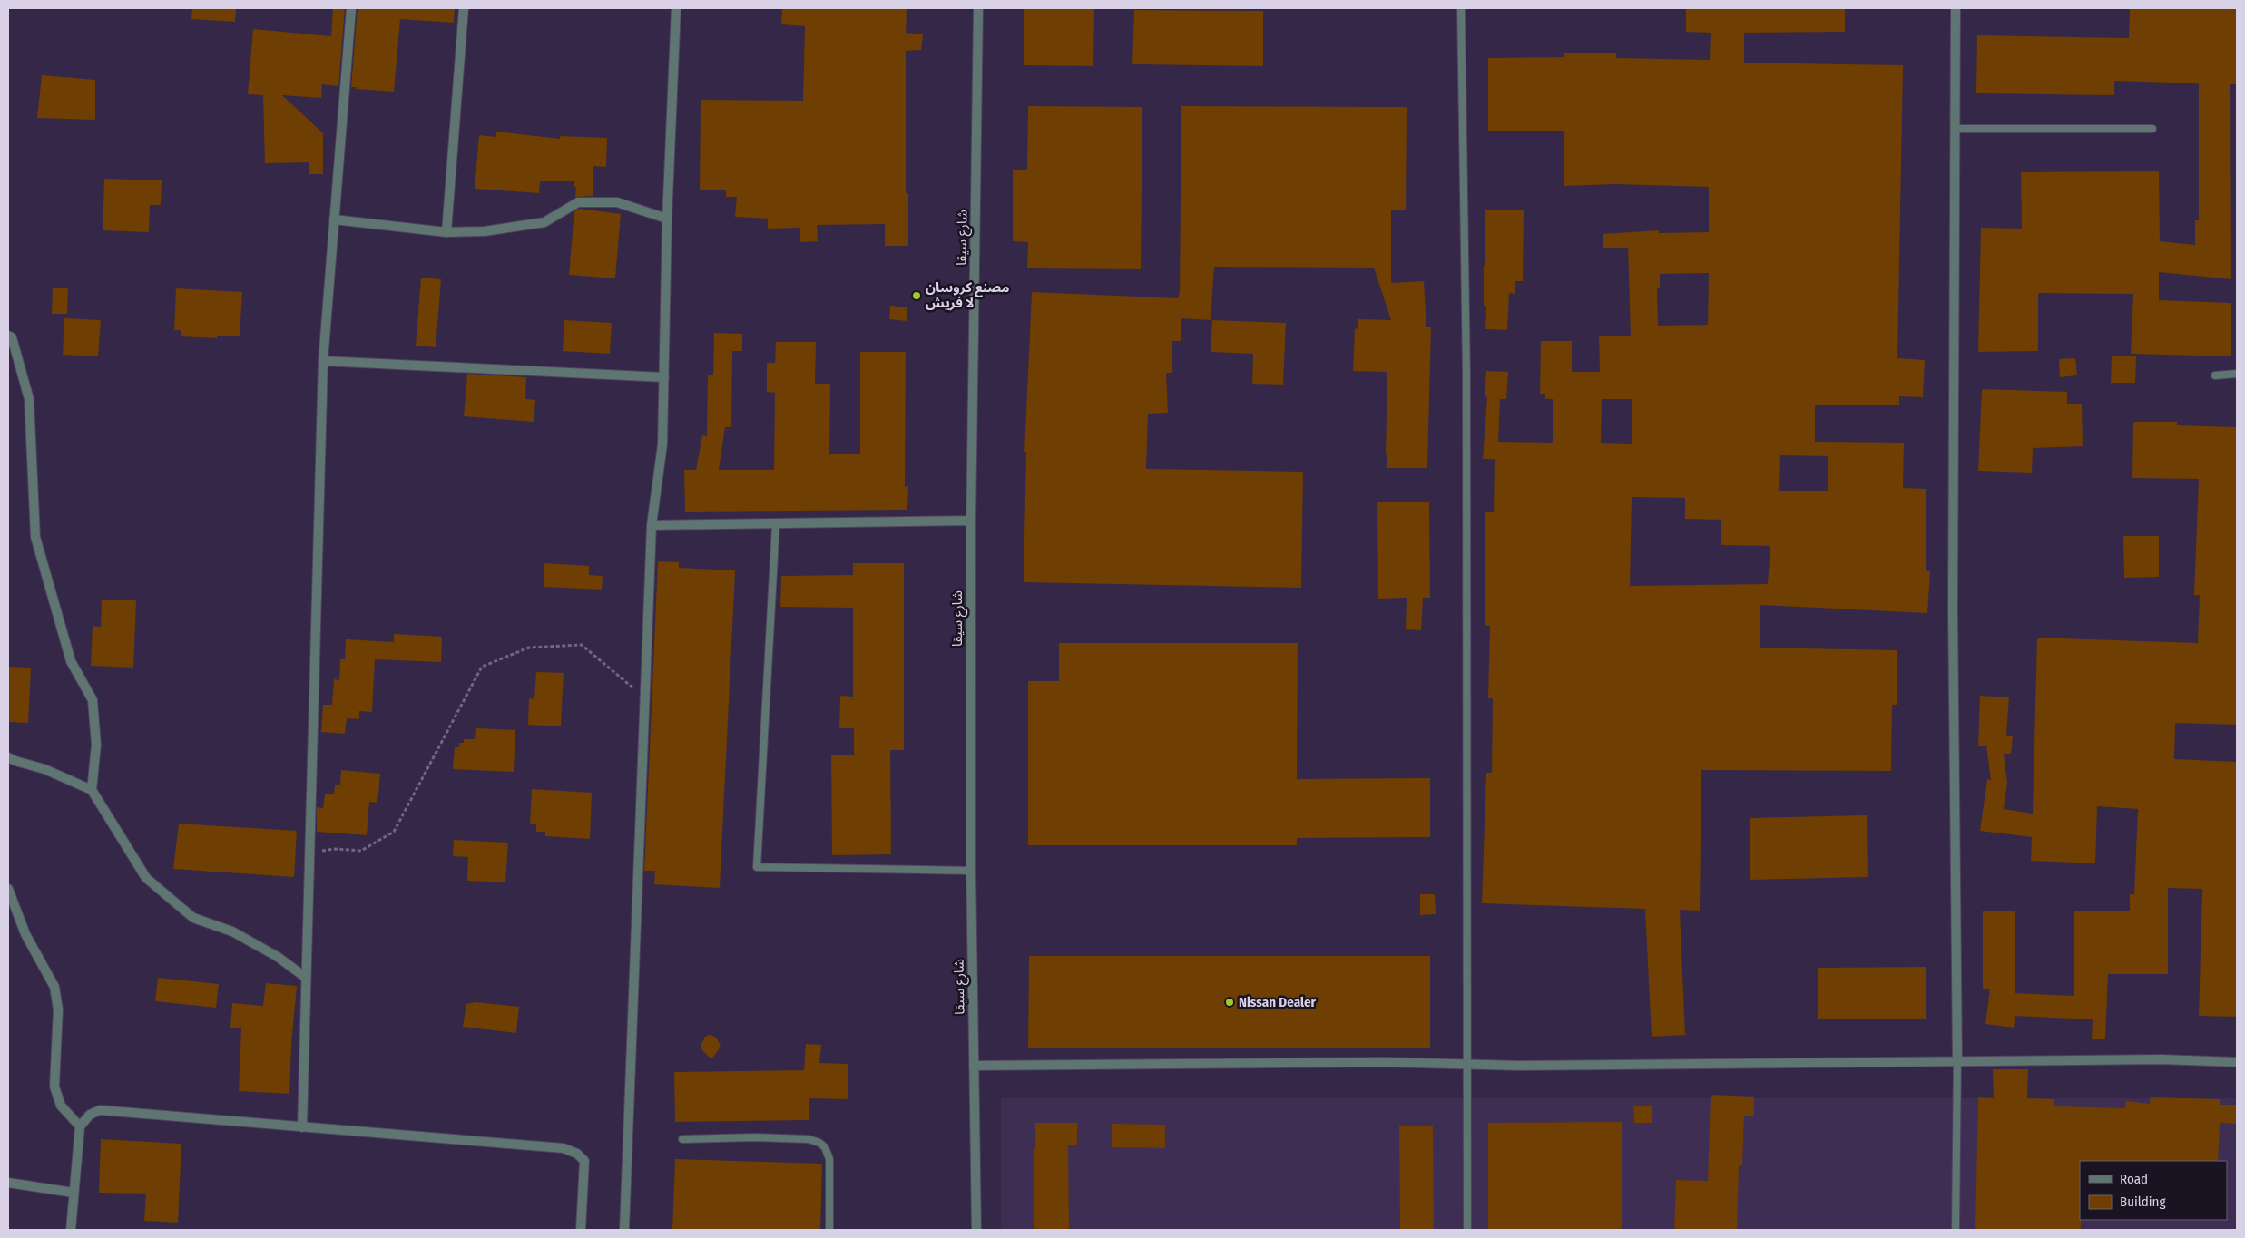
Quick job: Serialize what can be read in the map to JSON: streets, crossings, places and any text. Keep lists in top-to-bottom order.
{
  "streets": {
    "street": ["شارع سيقا"]
  },
  "places": ["مصنع كروسان لا فريش", "Nissan Dealer"],
  "legend": ["Road", "Building"]
}
